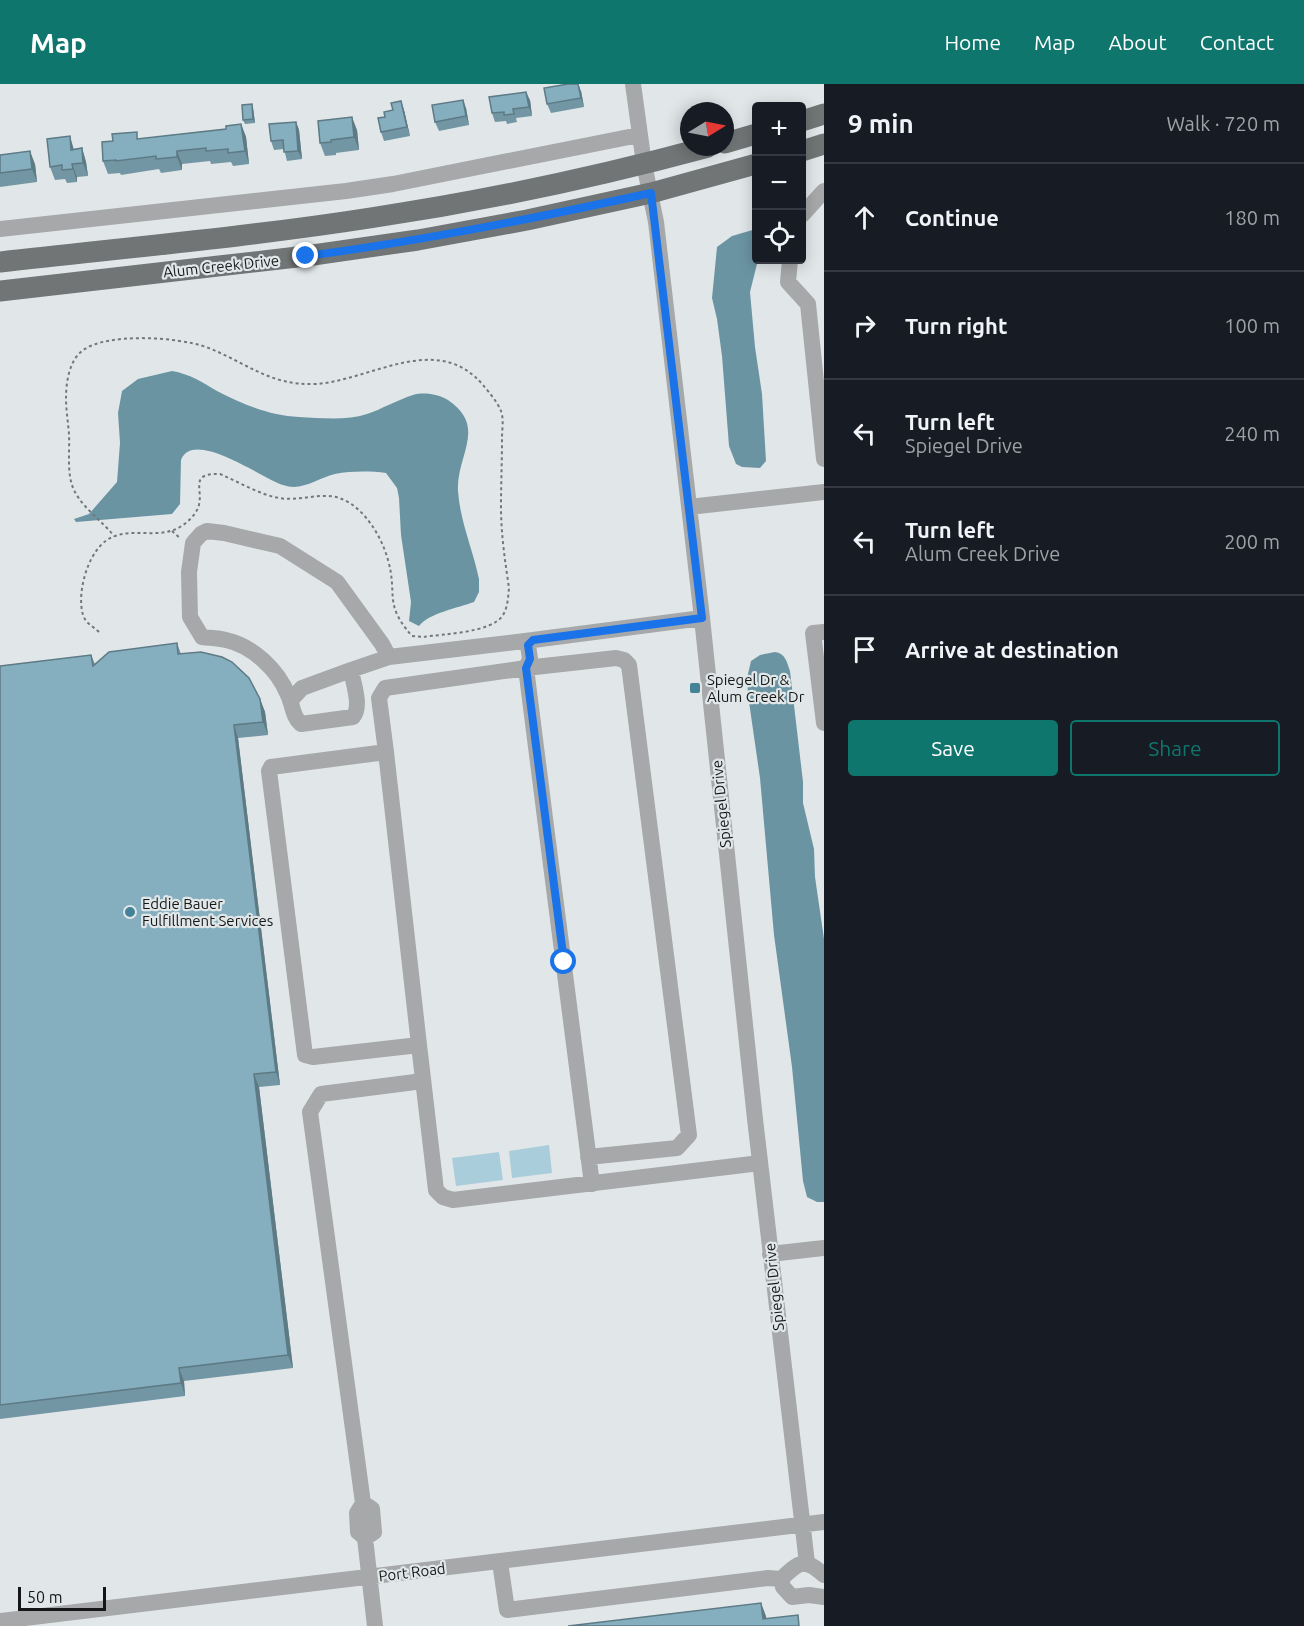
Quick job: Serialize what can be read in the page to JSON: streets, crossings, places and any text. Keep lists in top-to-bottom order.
{
  "streets": {
    "main road": ["Alum Creek Drive"],
    "street": ["Spiegel Drive", "Port Road"]
  },
  "crossings": [
    ["Alum Creek Drive", "Spiegel Drive"],
    ["Spiegel Drive", "Port Road"]
  ],
  "places": {
    "transit": ["Spiegel Dr & Alum Creek Dr"],
    "other": ["Eddie Bauer Fulfillment Services"]
  },
  "scale_bar": "50 m",
  "north": "right",
  "page": {
    "header": "Map",
    "nav": [
      "Home",
      "Map",
      "About",
      "Contact"
    ],
    "heading": ["9 min", "Walk · 720 m"],
    "map_buttons": ["+", "−"],
    "list": [
      ["Continue", "180 m"],
      ["Turn right", "100 m"],
      ["Turn left", "Spiegel Drive", "240 m"],
      ["Turn left", "Alum Creek Drive", "200 m"],
      "Arrive at destination"
    ],
    "buttons": ["Save", "Share"],
    "scale": "50 m"
  }
}
